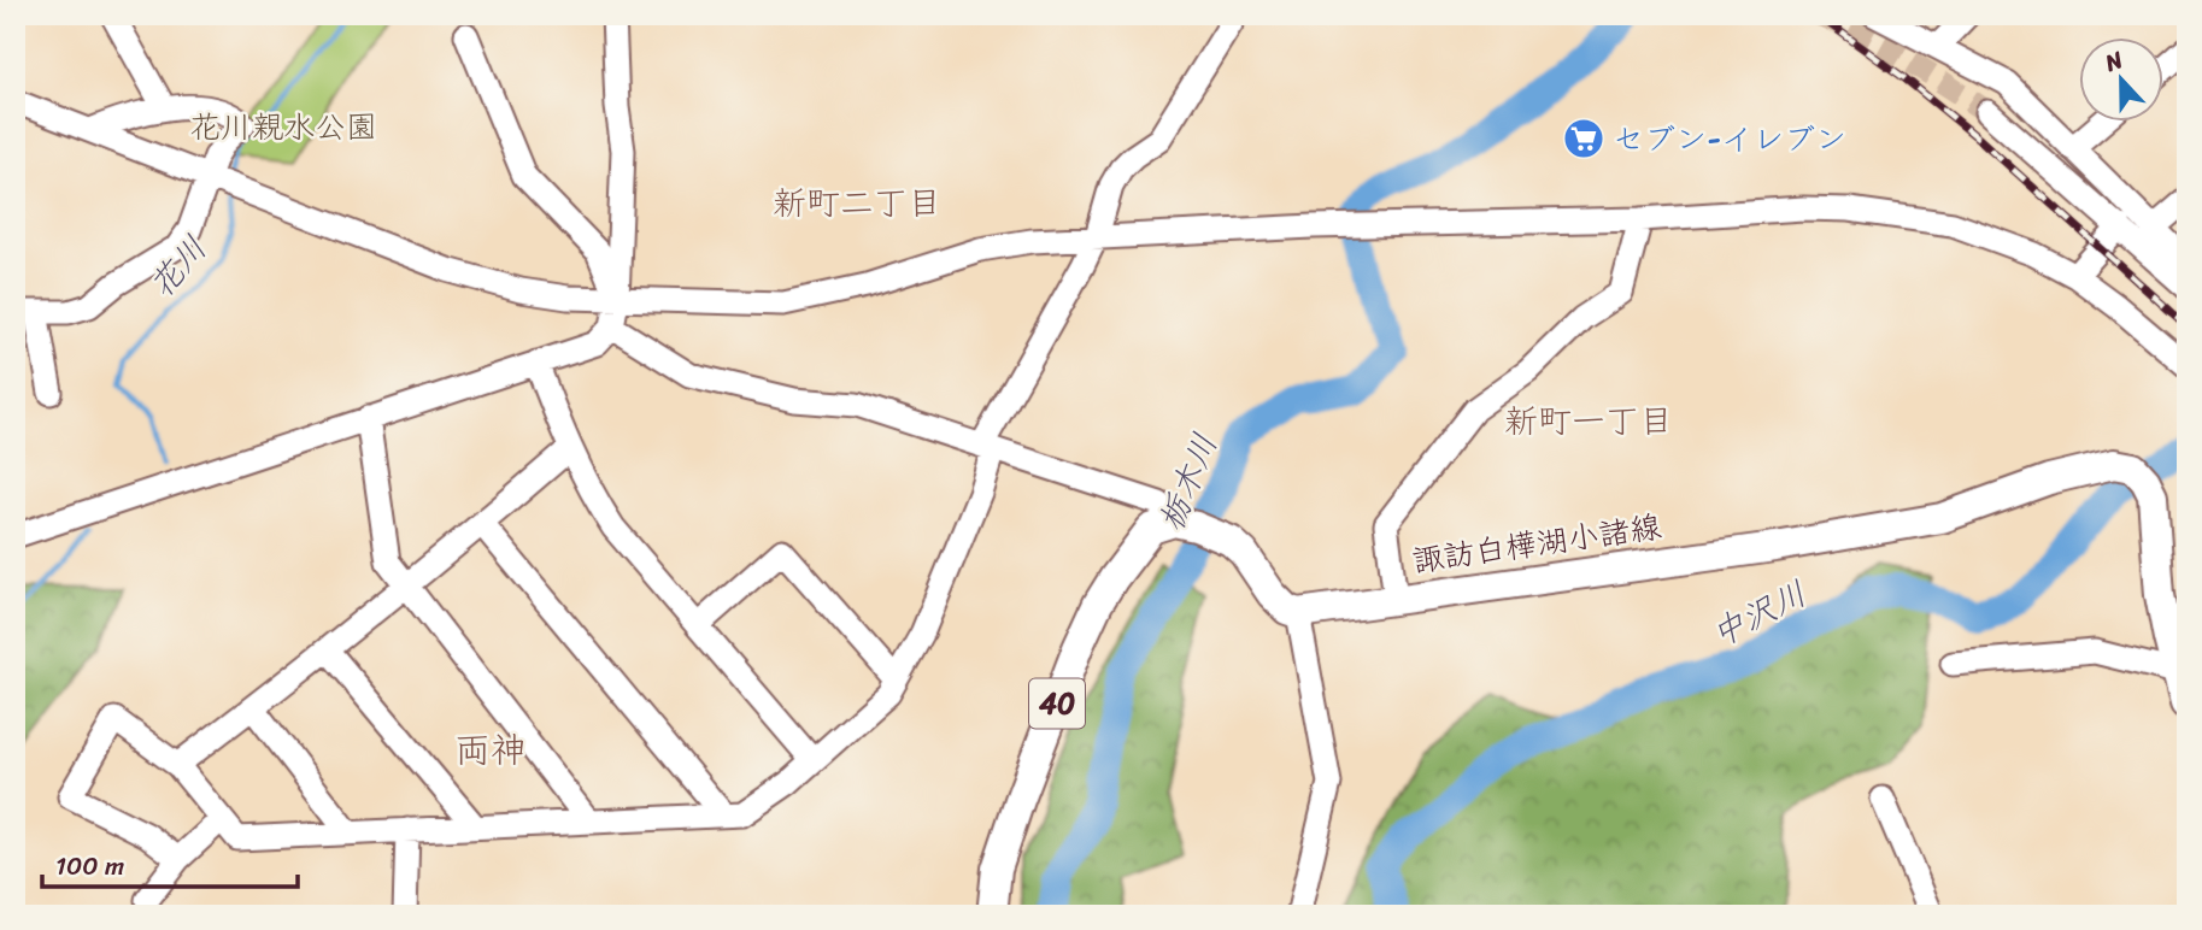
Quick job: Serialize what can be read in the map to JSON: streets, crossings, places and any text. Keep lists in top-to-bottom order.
{
  "streets": {
    "main road": ["諏訪白樺湖小諸線", "40"]
  },
  "districts": ["新町二丁目", "新町一丁目", "両神"],
  "water": ["花川", "栃木川", "中沢川"],
  "parks": ["花川親水公園"],
  "places": {
    "supermarket": ["セブン-イレブン"]
  },
  "scale_bar": "100 m",
  "north": "top"
}
